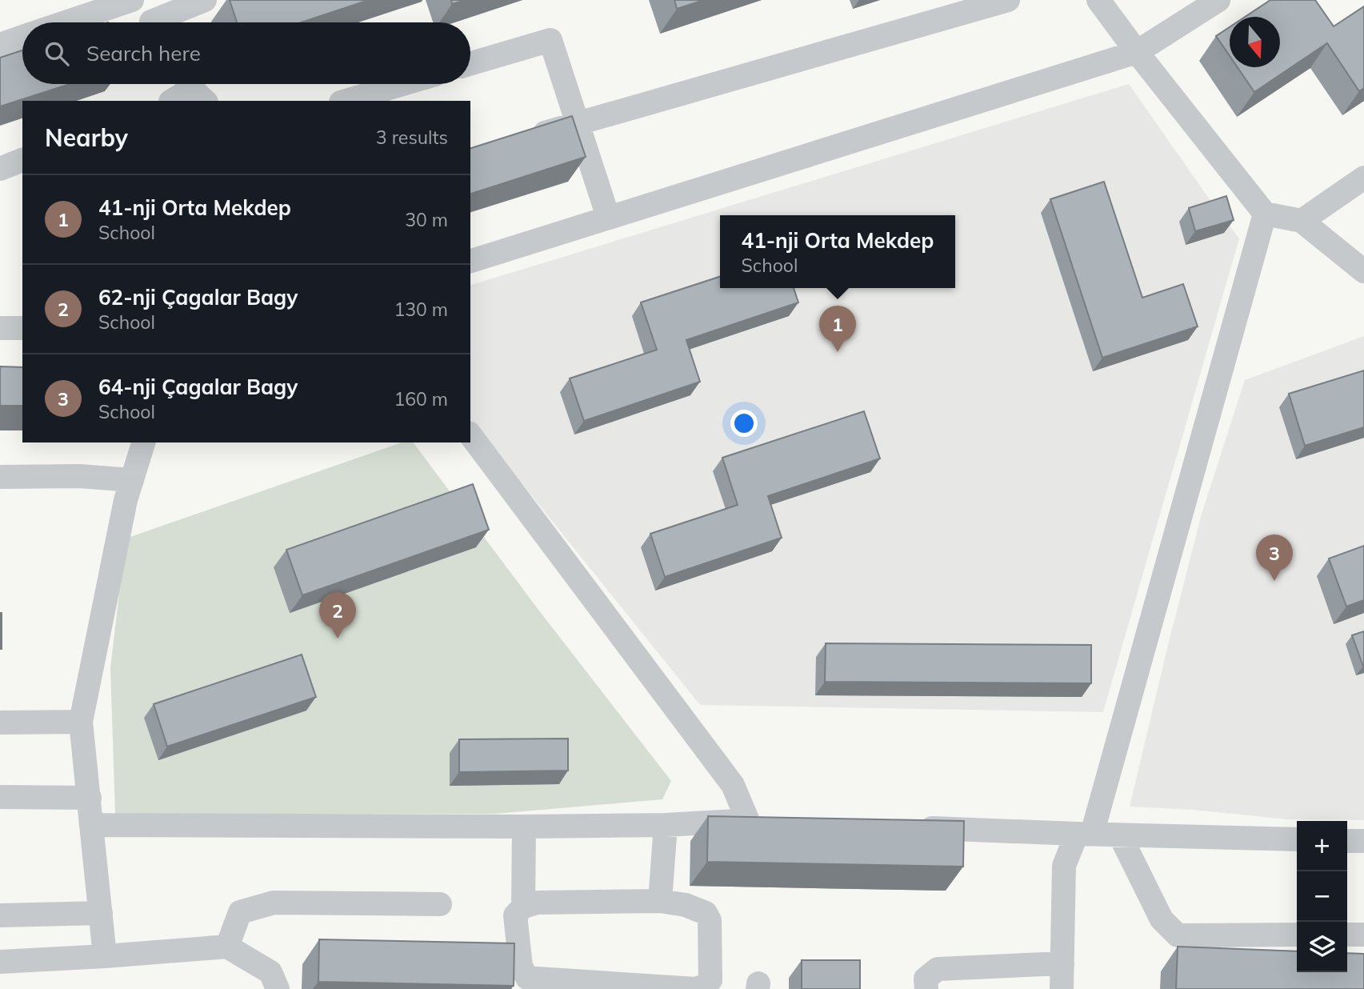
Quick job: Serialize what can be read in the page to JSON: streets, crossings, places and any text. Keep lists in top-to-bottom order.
{
  "north": "bottom",
  "page": {
    "search": "Search here",
    "heading": ["Nearby", "3 results"],
    "list": [
      {
        "mark": "1",
        "name": "41-nji Orta Mekdep",
        "note": "School",
        "value": "30 m"
      },
      {
        "mark": "2",
        "name": "62-nji Çagalar Bagy",
        "note": "School",
        "value": "130 m"
      },
      {
        "mark": "3",
        "name": "64-nji Çagalar Bagy",
        "note": "School",
        "value": "160 m"
      }
    ],
    "popup": ["41-nji Orta Mekdep", "School"],
    "pins": ["1", "3", "2"],
    "map_buttons": ["+", "−"]
  }
}
